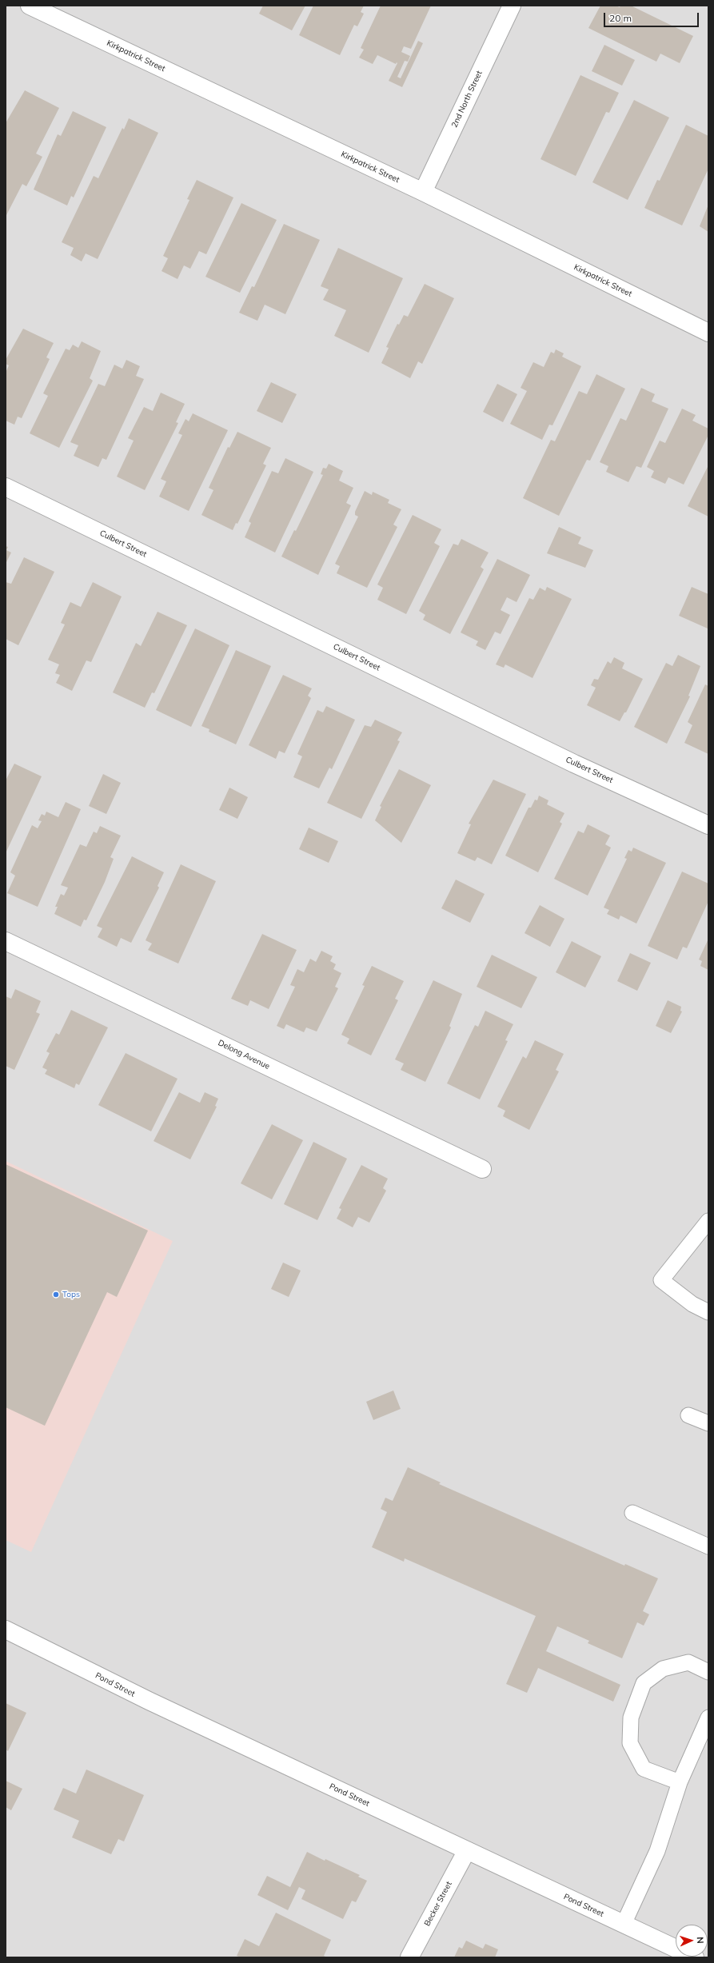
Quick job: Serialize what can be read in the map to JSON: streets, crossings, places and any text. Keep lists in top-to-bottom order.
{
  "streets": {
    "street": [
      "Kirkpatrick Street",
      "2nd North Street",
      "Culbert Street",
      "Delong Avenue",
      "Pond Street",
      "Becker Street"
    ]
  },
  "crossings": [
    ["Kirkpatrick Street", "2nd North Street"],
    ["Pond Street", "Becker Street"]
  ],
  "places": ["Tops"],
  "scale_bar": "20 m",
  "north": "right"
}
